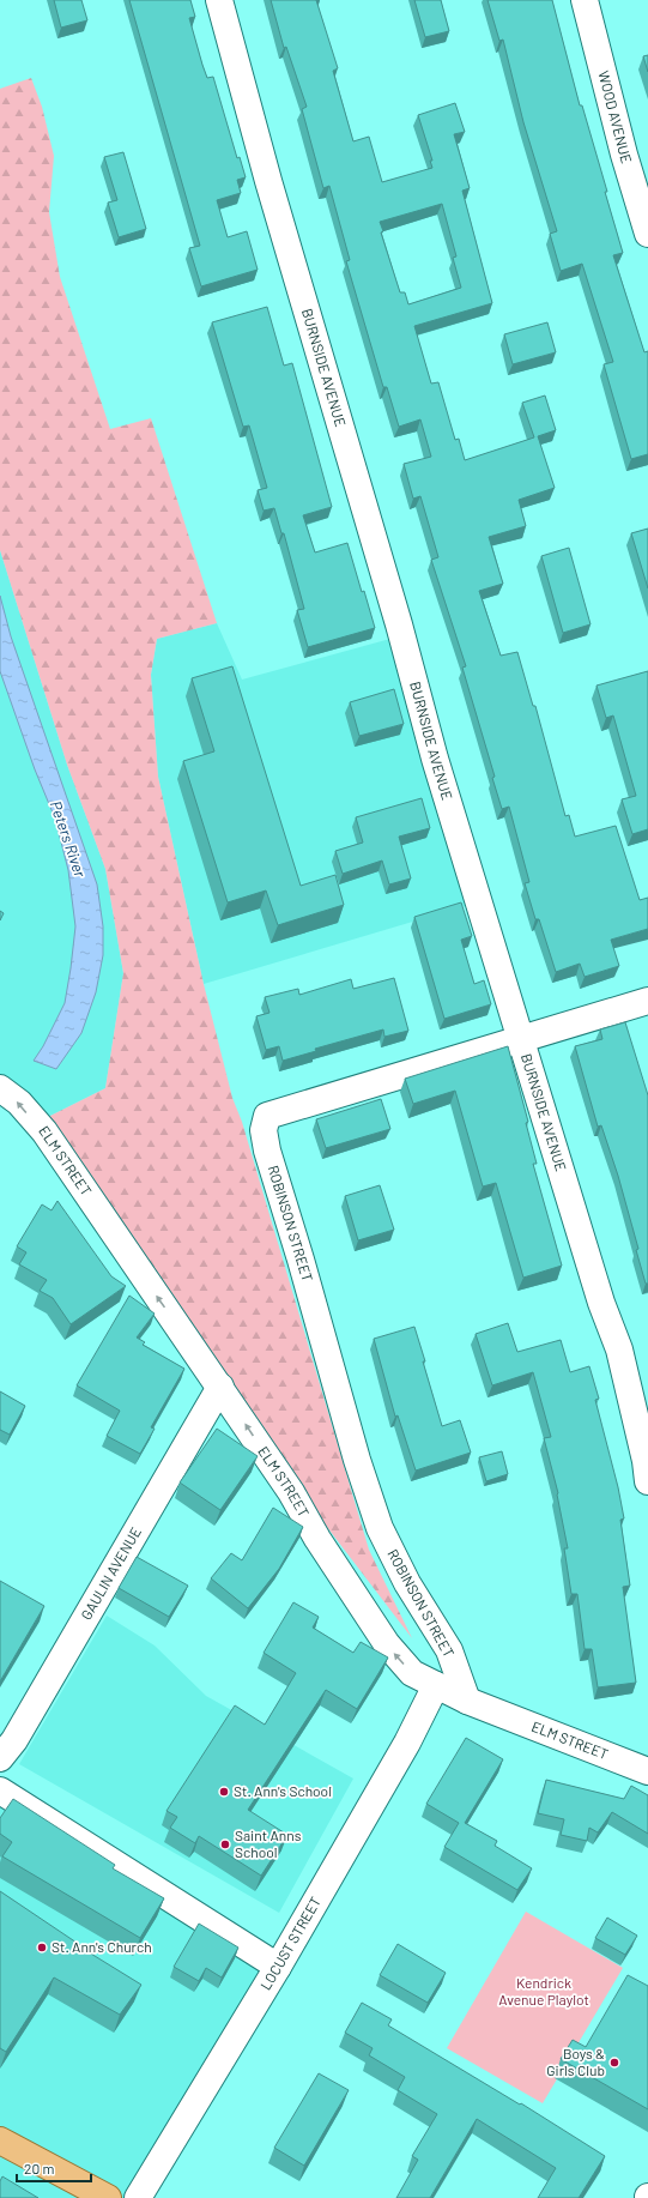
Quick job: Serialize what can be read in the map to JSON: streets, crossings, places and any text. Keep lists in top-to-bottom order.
{
  "streets": {
    "street": [
      "WOOD AVENUE",
      "BURNSIDE AVENUE",
      "ELM STREET",
      "ROBINSON STREET",
      "GAULIN AVENUE",
      "LOCUST STREET"
    ]
  },
  "crossings": [
    ["BURNSIDE AVENUE", "ROBINSON STREET"],
    ["ELM STREET", "ROBINSON STREET"],
    ["ELM STREET", "GAULIN AVENUE"],
    ["ELM STREET", "LOCUST STREET"]
  ],
  "one_way": ["ELM STREET"],
  "water": ["Peters River"],
  "parks": ["Kendrick Avenue Playlot"],
  "places": [
    "St. Ann's School",
    "Saint Anns School",
    "St. Ann's Church",
    "Boys & Girls Club"
  ],
  "scale_bar": "20 m"
}
